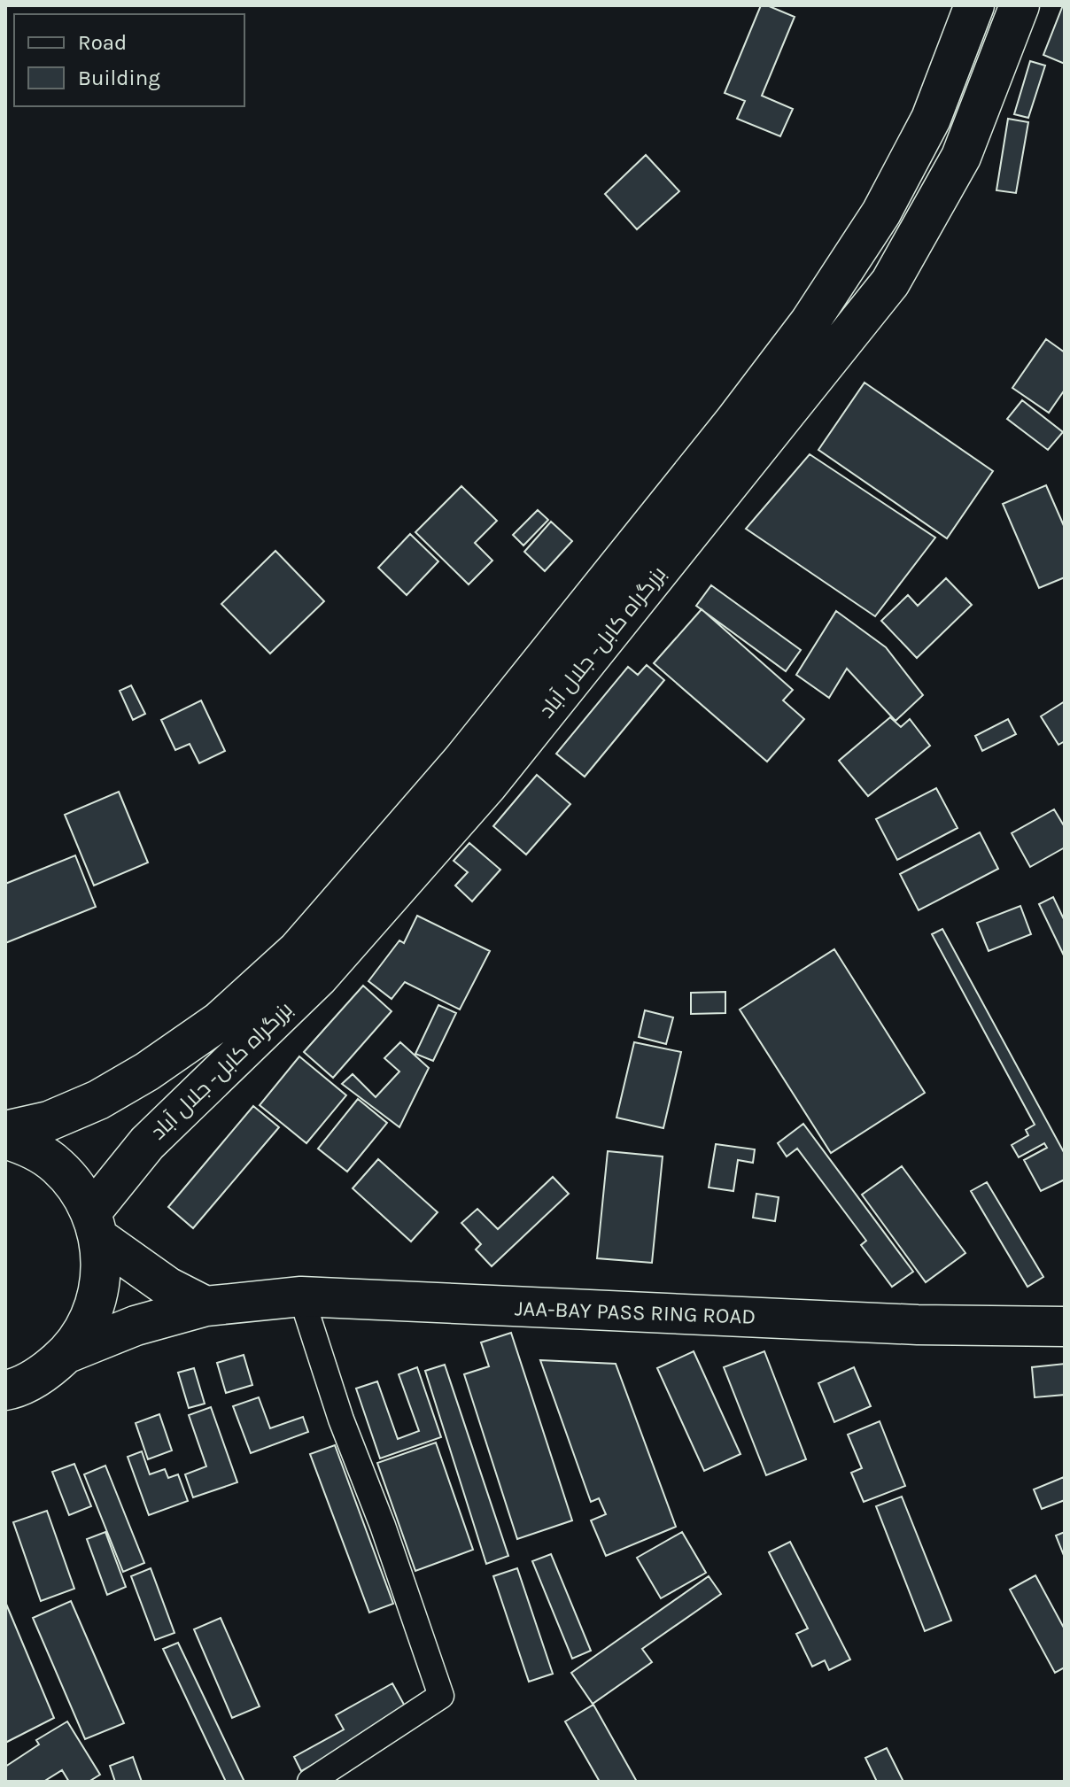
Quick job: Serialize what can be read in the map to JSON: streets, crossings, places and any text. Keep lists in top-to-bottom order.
{
  "streets": {
    "highway": ["بزرگراه کابل- جلال آباد", "JAA-BAY PASS RING ROAD"]
  },
  "legend": ["Road", "Building"]
}
